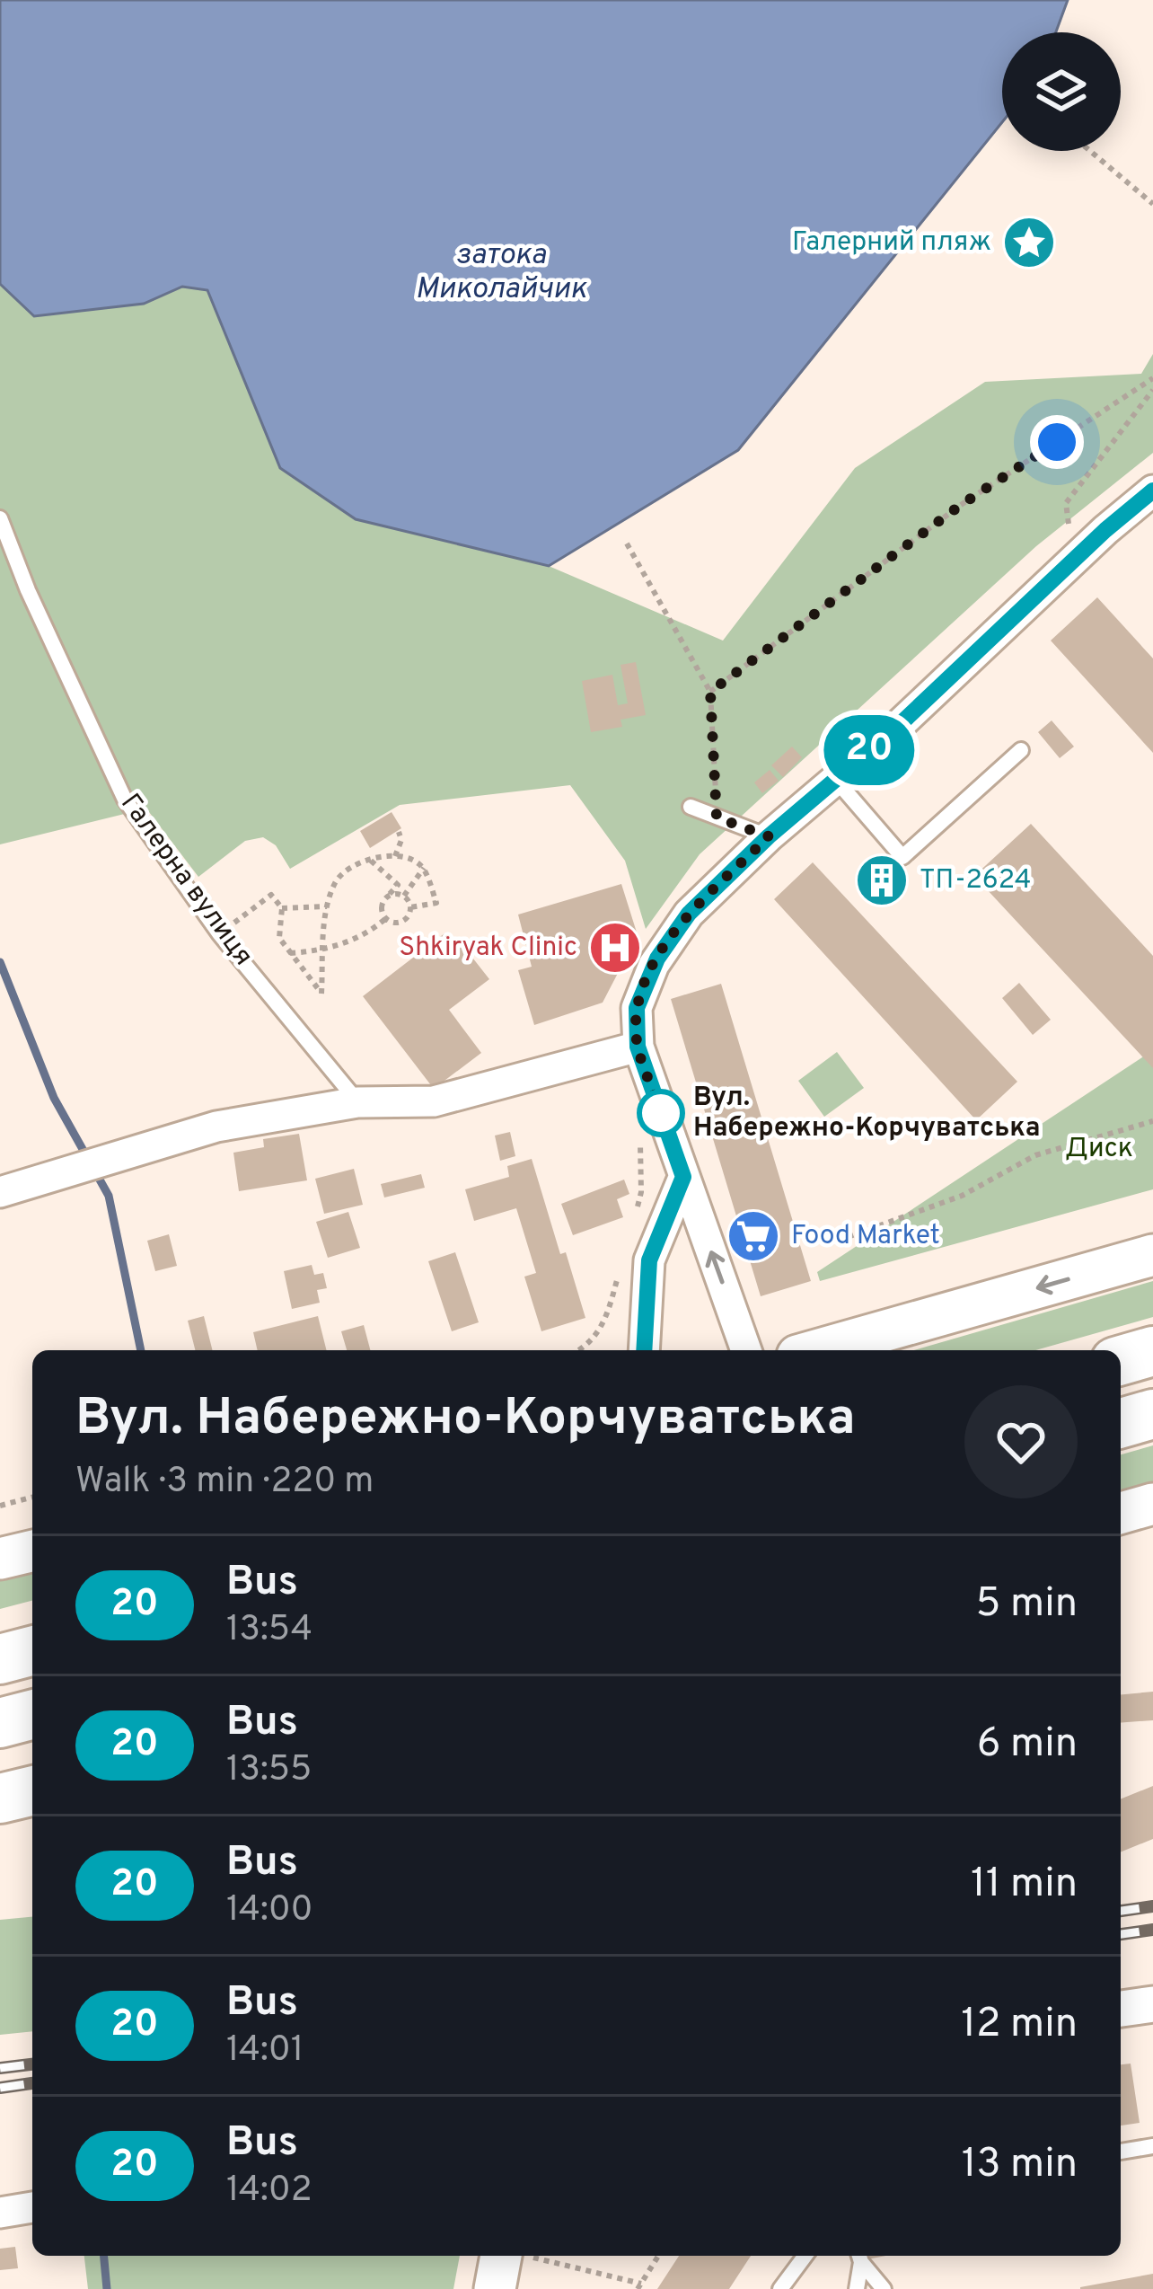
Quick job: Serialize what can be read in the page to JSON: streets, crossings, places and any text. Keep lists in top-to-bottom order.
{
  "streets": {
    "lane": ["Галерна вулиця"]
  },
  "water": ["затока Миколайчик"],
  "parks": ["Диск"],
  "places": {
    "place": ["Галерний пляж"],
    "building": ["ТП-2624"],
    "hospital": ["Shkiryak Clinic"],
    "other": ["Вул. Набережно-Корчуватська"],
    "supermarket": ["Food Market"]
  },
  "lines": ["bus line 20"],
  "page": {
    "on_map": "20",
    "heading": ["Вул. Набережно-Корчуватська", "Walk · 3 min · 220 m"],
    "list": [
      {
        "mark": "20",
        "name": "Bus",
        "note": "13:54",
        "value": "5 min"
      },
      {
        "mark": "20",
        "name": "Bus",
        "note": "13:55",
        "value": "6 min"
      },
      {
        "mark": "20",
        "name": "Bus",
        "note": "14:00",
        "value": "11 min"
      },
      {
        "mark": "20",
        "name": "Bus",
        "note": "14:01",
        "value": "12 min"
      },
      {
        "mark": "20",
        "name": "Bus",
        "note": "14:02",
        "value": "13 min"
      }
    ]
  }
}
